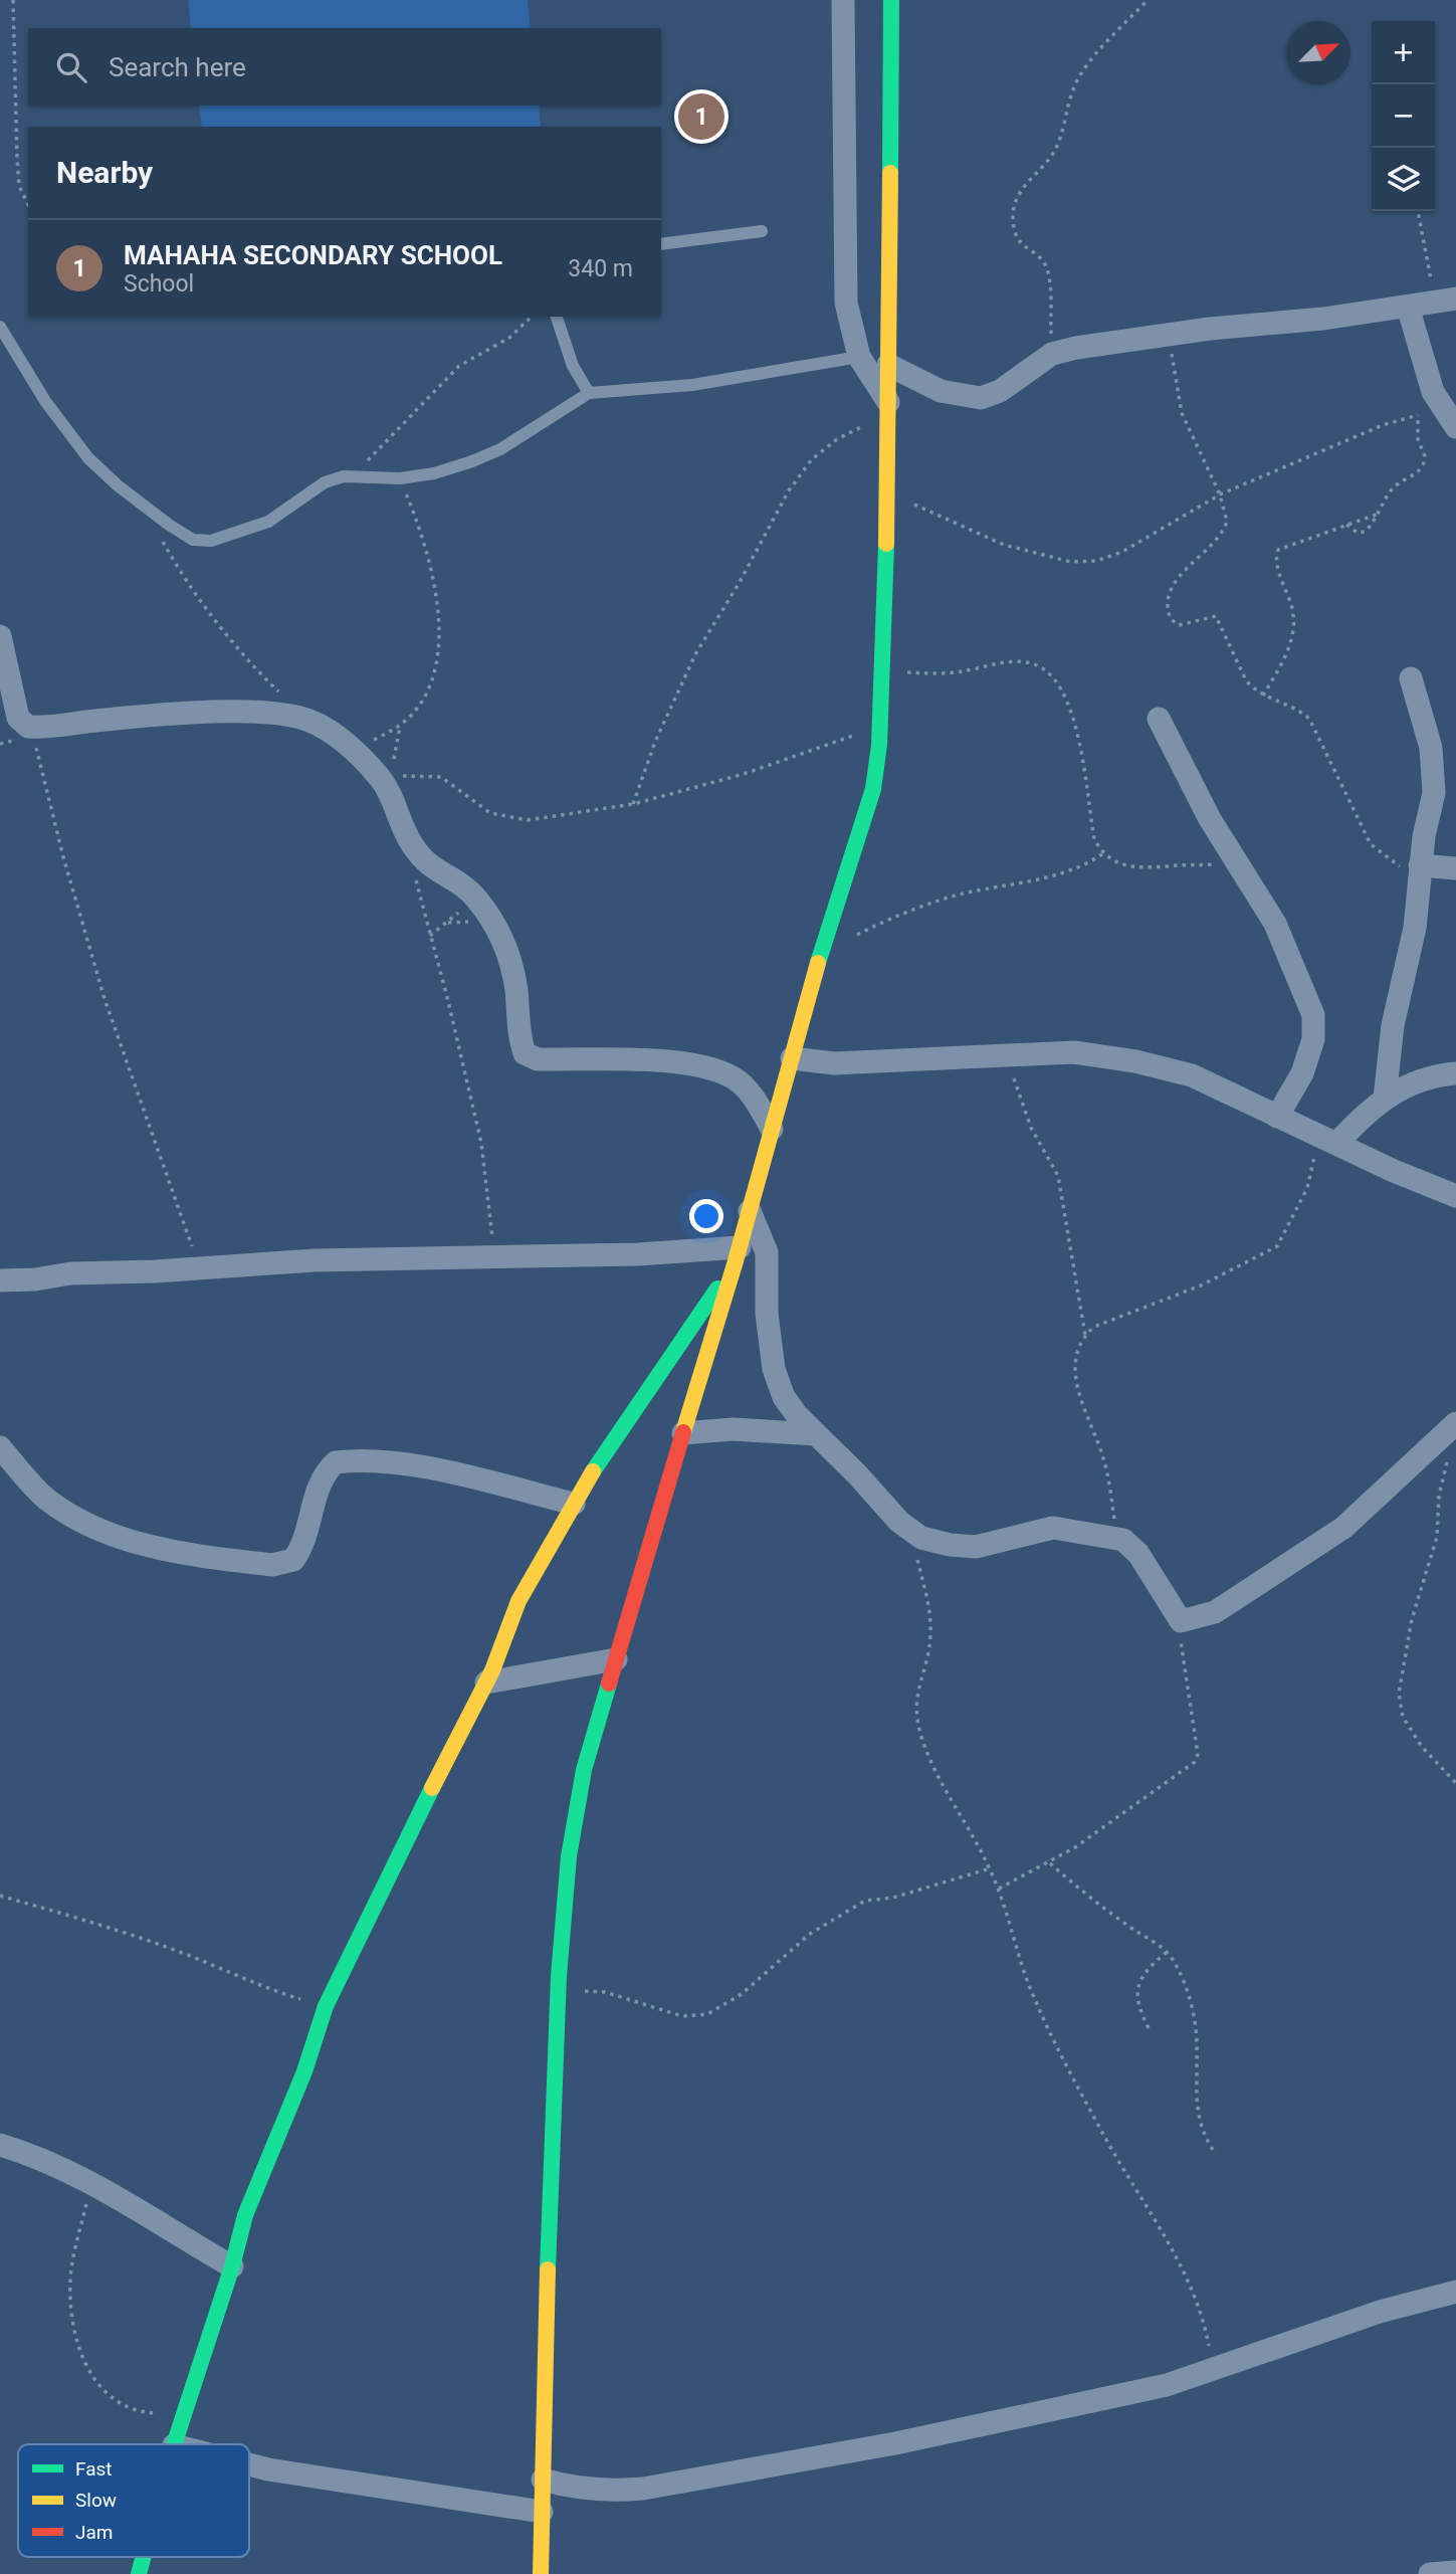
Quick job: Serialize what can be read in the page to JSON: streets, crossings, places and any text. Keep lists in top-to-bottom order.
{
  "legend": ["Fast", "Slow", "Jam"],
  "north": "top right",
  "page": {
    "map_buttons": ["+", "−"],
    "search": "Search here",
    "pins": "1",
    "heading": "Nearby",
    "list": [
      {
        "mark": "1",
        "name": "MAHAHA SECONDARY SCHOOL",
        "note": "School",
        "value": "340 m"
      }
    ]
  }
}
